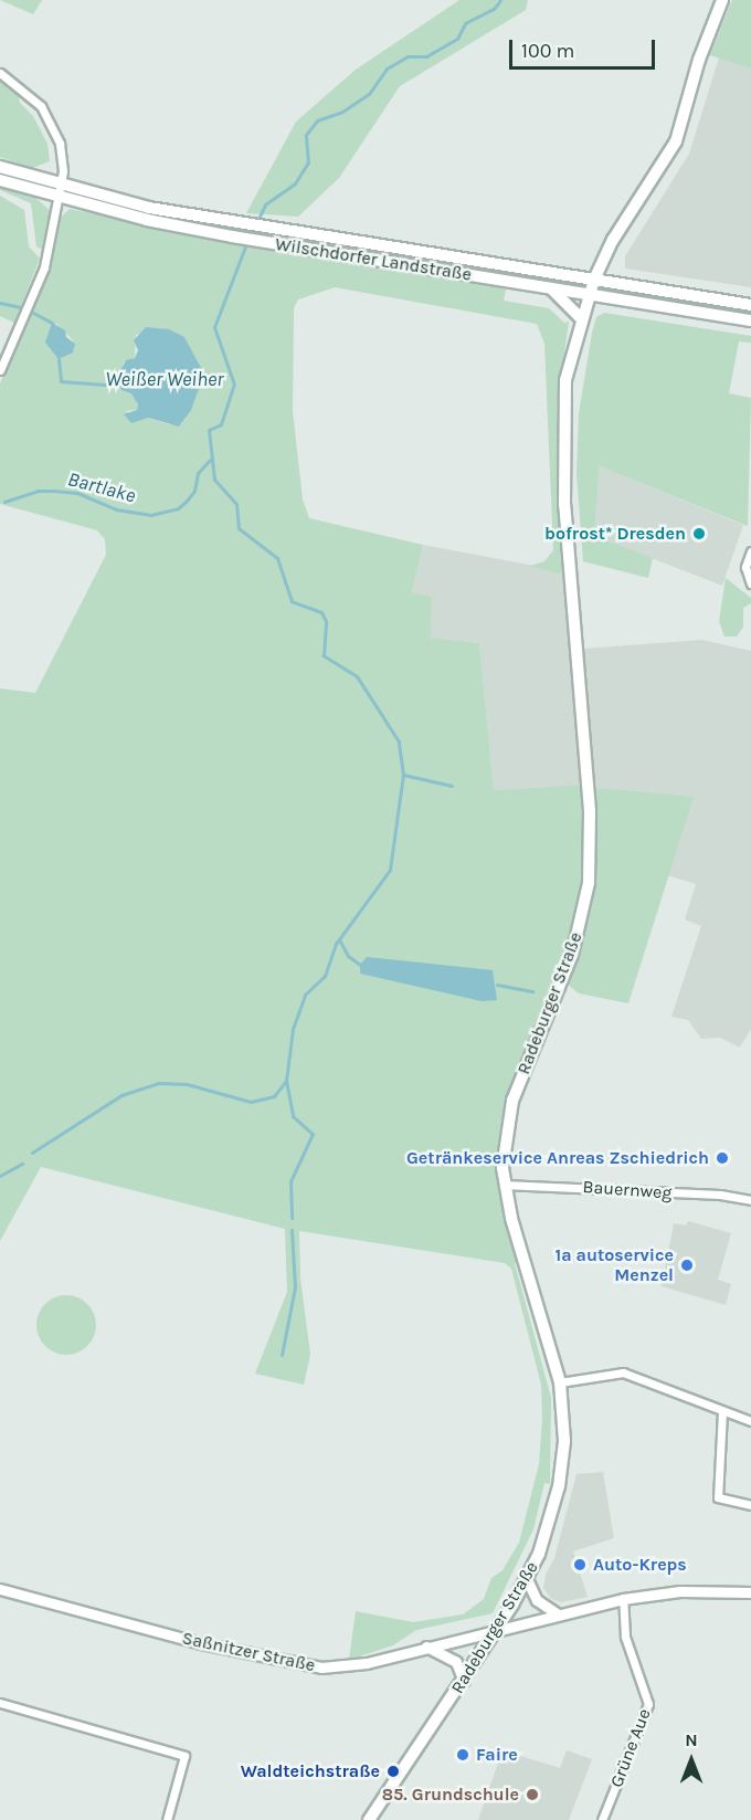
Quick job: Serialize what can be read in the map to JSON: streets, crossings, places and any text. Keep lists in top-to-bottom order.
{
  "streets": {
    "main road": ["Wilschdorfer Landstraße", "Radeburger Straße"],
    "street": ["Bauernweg", "Saßnitzer Straße", "Grüne Aue"]
  },
  "crossings": [
    ["Wilschdorfer Landstraße", "Radeburger Straße"],
    ["Radeburger Straße", "Bauernweg"],
    ["Radeburger Straße", "Saßnitzer Straße"],
    ["Saßnitzer Straße", "Grüne Aue"]
  ],
  "water": ["Weißer Weiher", "Bartlake"],
  "places": [
    "bofrost* Dresden",
    "Getränkeservice Anreas Zschiedrich",
    "1a autoservice Menzel",
    "Auto-Kreps",
    "Faire",
    "Waldteichstraße",
    "85. Grundschule"
  ],
  "scale_bar": "100 m",
  "north": "top"
}
